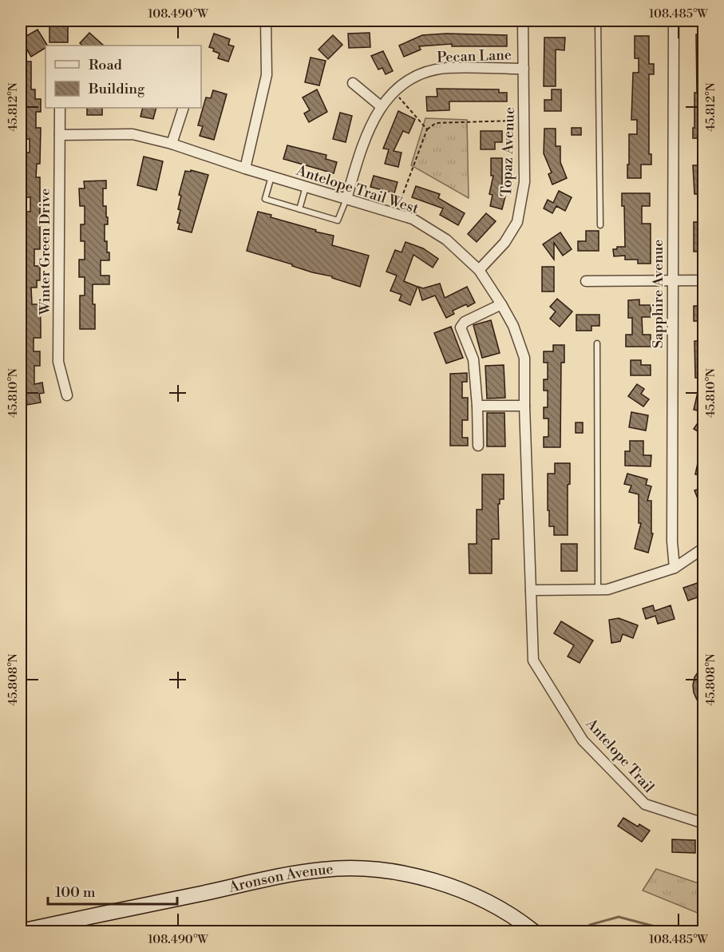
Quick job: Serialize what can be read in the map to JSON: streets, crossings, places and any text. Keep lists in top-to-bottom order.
{
  "streets": {
    "main road": ["Aronson Avenue"],
    "street": [
      "Pecan Lane",
      "Topaz Avenue",
      "Antelope Trail West",
      "Winter Green Drive",
      "Sapphire Avenue",
      "Antelope Trail"
    ]
  },
  "crossings": [
    ["Pecan Lane", "Topaz Avenue"],
    ["Pecan Lane", "Antelope Trail West"],
    ["Topaz Avenue", "Antelope Trail West"],
    ["Antelope Trail West", "Winter Green Drive"],
    ["Antelope Trail West", "Antelope Trail"]
  ],
  "legend": ["Road", "Building"],
  "scale_bar": "100 m",
  "coordinates": [
    "108.490°W",
    "108.485°W",
    "45.812°N",
    "45.810°N",
    "45.808°N"
  ]
}
